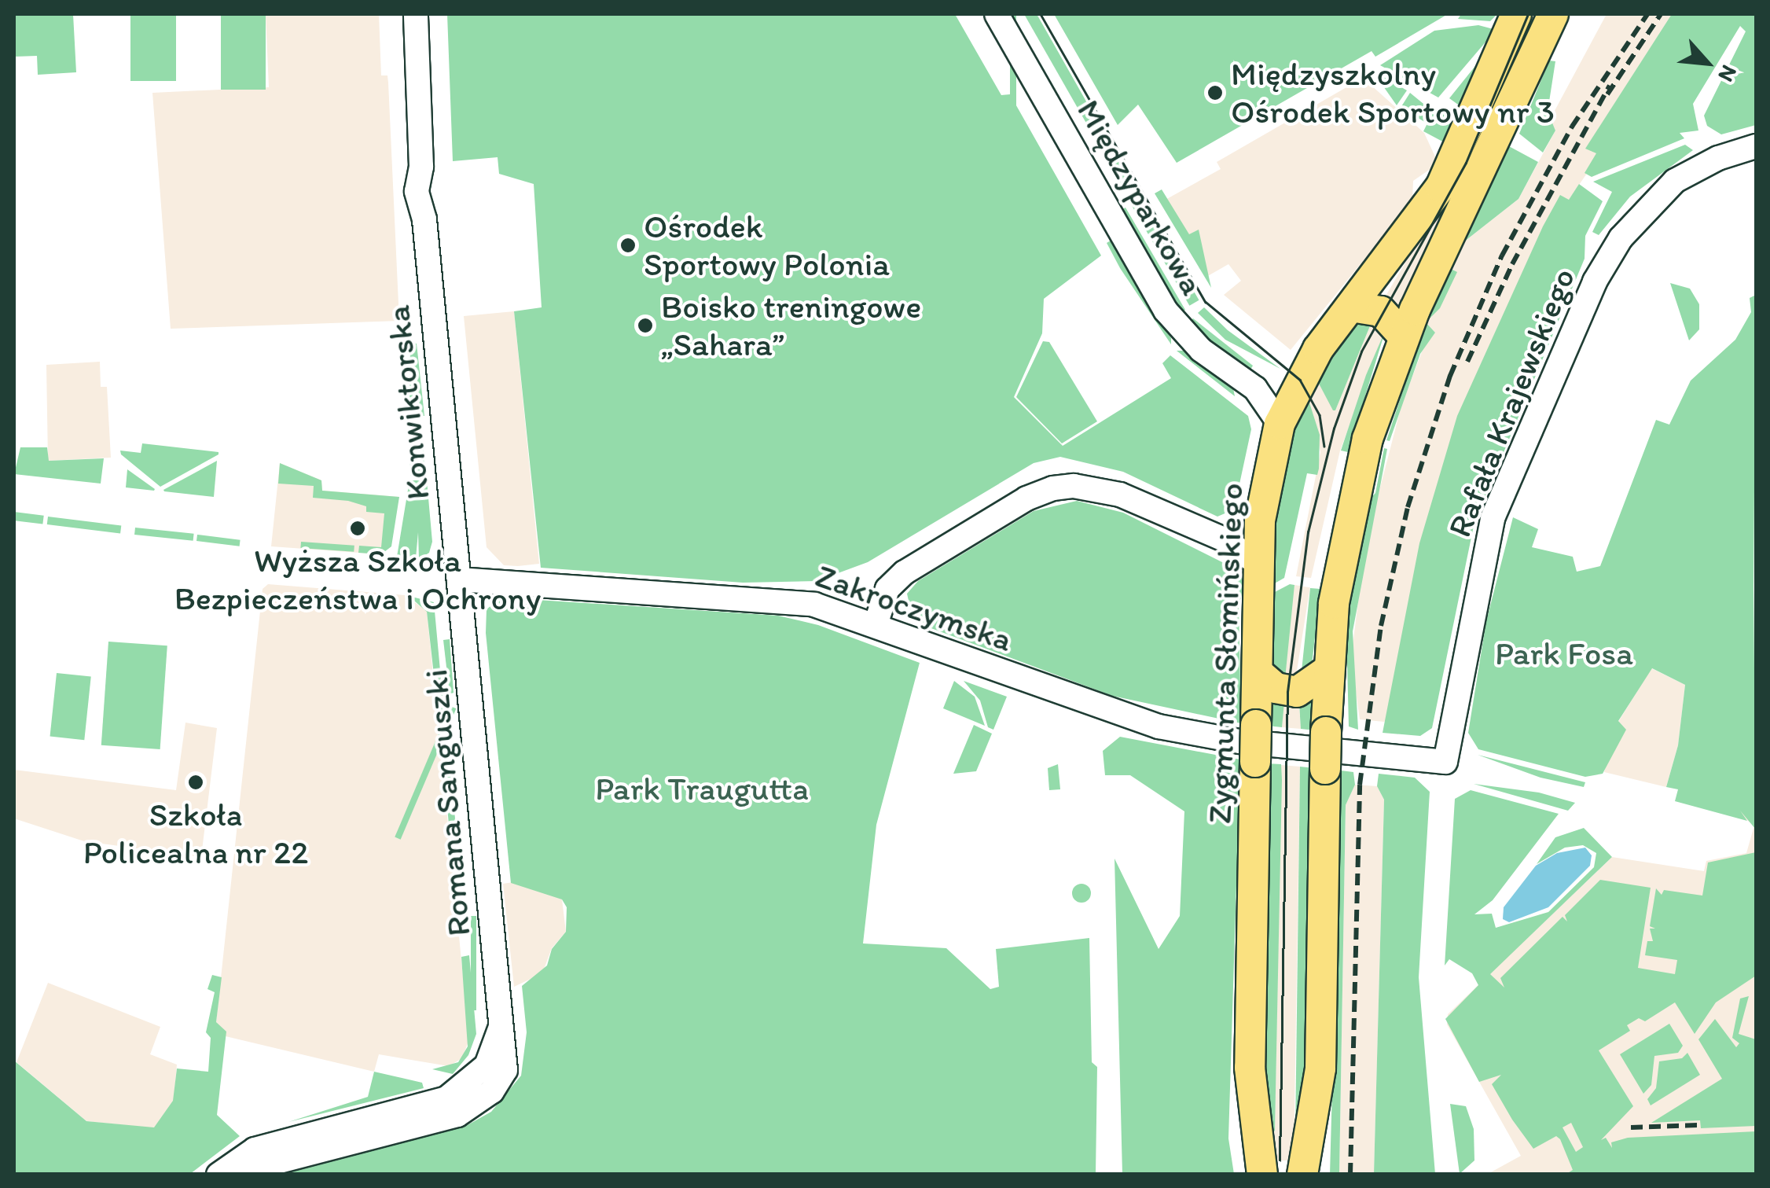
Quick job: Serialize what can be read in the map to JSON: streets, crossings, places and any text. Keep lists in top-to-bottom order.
{
  "streets": {
    "main road": ["Zygmunta Słomińskiego"],
    "street": [
      "Międzyparkowa",
      "Konwiktorska",
      "Rafała Krajewskiego",
      "Zakroczymska",
      "Romana Sanguszki"
    ]
  },
  "crossings": [
    ["Międzyparkowa", "Zygmunta Słomińskiego"],
    ["Konwiktorska", "Zakroczymska"],
    ["Konwiktorska", "Romana Sanguszki"],
    ["Rafała Krajewskiego", "Zakroczymska"],
    ["Zakroczymska", "Romana Sanguszki"]
  ],
  "parks": ["Park Fosa", "Park Traugutta"],
  "places": [
    "Międzyszkolny Ośrodek Sportowy nr 3",
    "Ośrodek Sportowy Polonia",
    "Boisko treningowe „Sahara”",
    "Wyższa Szkoła Bezpieczeństwa i Ochrony",
    "Szkoła Policealna nr 22"
  ],
  "north": "bottom right"
}
